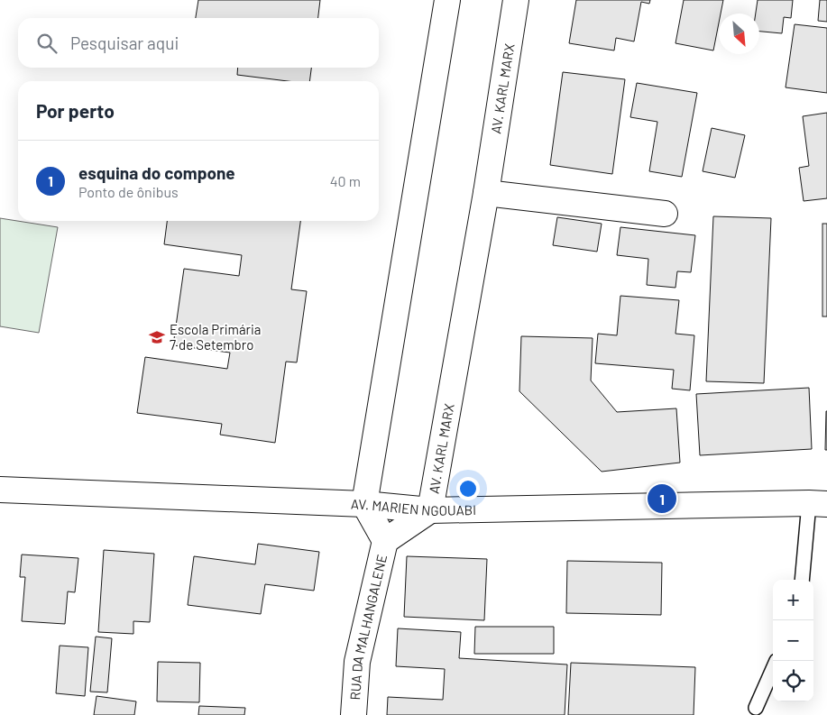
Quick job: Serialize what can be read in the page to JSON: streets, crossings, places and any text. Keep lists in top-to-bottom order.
{
  "streets": {
    "street": ["AV. KARL MARX", "AV. MARIEN NGOUABI", "RUA DA MALHANGALENE"]
  },
  "crossings": [
    ["AV. KARL MARX", "AV. MARIEN NGOUABI"],
    ["AV. KARL MARX", "RUA DA MALHANGALENE"]
  ],
  "places": {
    "school or university": ["Escola Primária 7 de Setembro"]
  },
  "north": "bottom right",
  "page": {
    "search": "Pesquisar aqui",
    "heading": "Por perto",
    "list": [
      {
        "mark": "1",
        "name": "esquina do compone",
        "note": "Ponto de ônibus",
        "value": "40 m"
      }
    ],
    "pins": "1",
    "map_buttons": ["+", "−"]
  }
}
